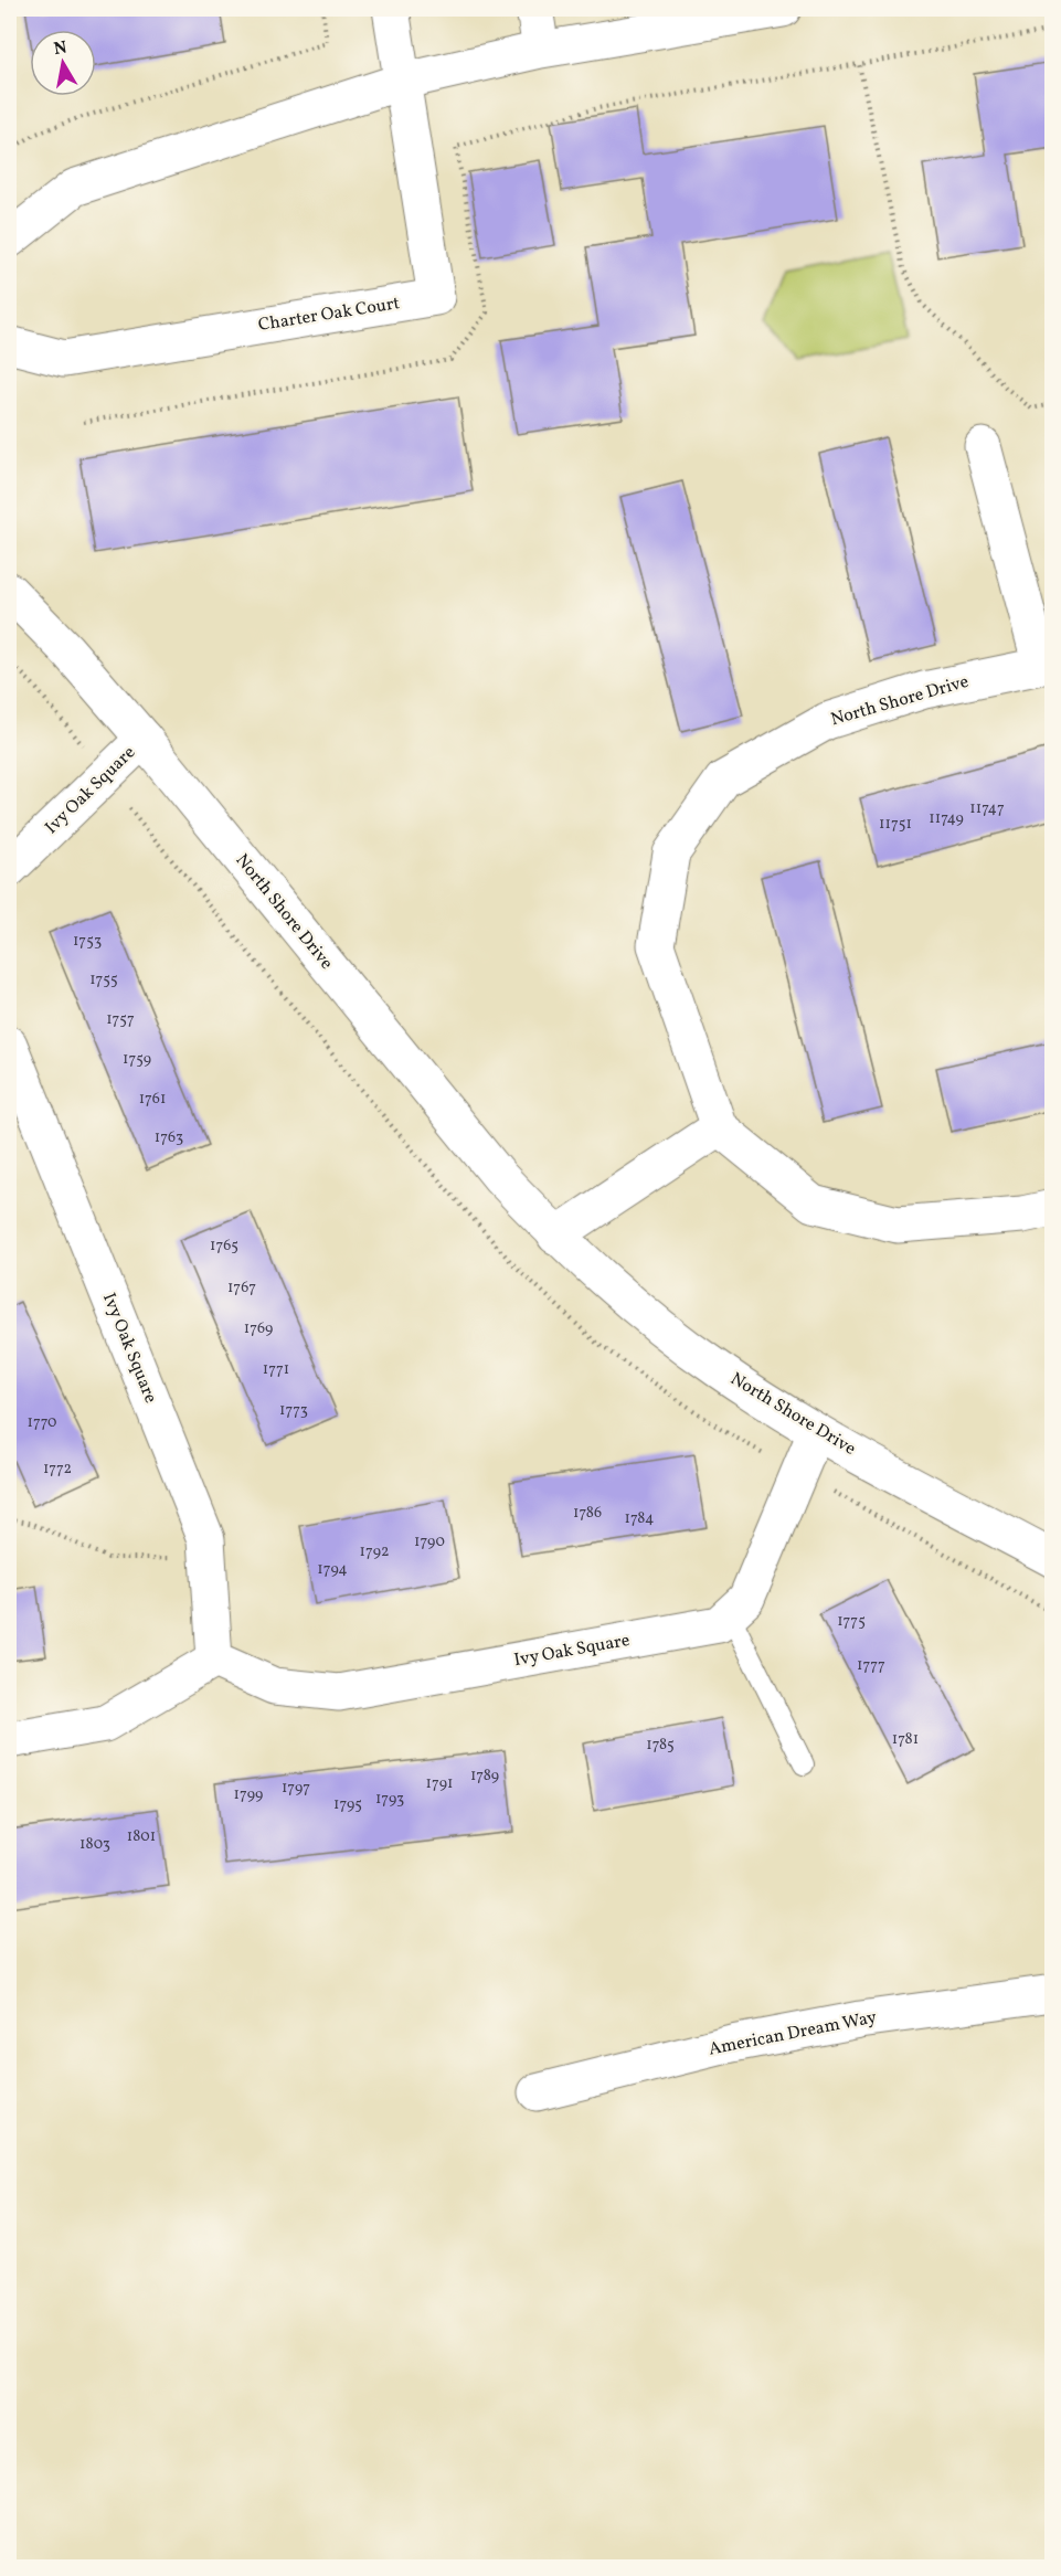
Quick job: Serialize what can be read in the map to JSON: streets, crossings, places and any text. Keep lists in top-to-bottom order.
{
  "streets": {
    "street": [
      "Charter Oak Court",
      "North Shore Drive",
      "Ivy Oak Square",
      "American Dream Way"
    ]
  },
  "crossings": [
    ["North Shore Drive", "Ivy Oak Square"]
  ],
  "house_numbers": [
    "11747",
    "11749",
    "11751",
    "1753",
    "1755",
    "1757",
    "1759",
    "1761",
    "1763",
    "1765",
    "1767",
    "1769",
    "1771",
    "1773",
    "1770",
    "1772",
    "1786",
    "1784",
    "1790",
    "1792",
    "1794",
    "1775",
    "1777",
    "1781",
    "1785",
    "1789",
    "1791",
    "1797",
    "1799",
    "1793",
    "1795",
    "1801",
    "1803"
  ],
  "north": "top"
}
